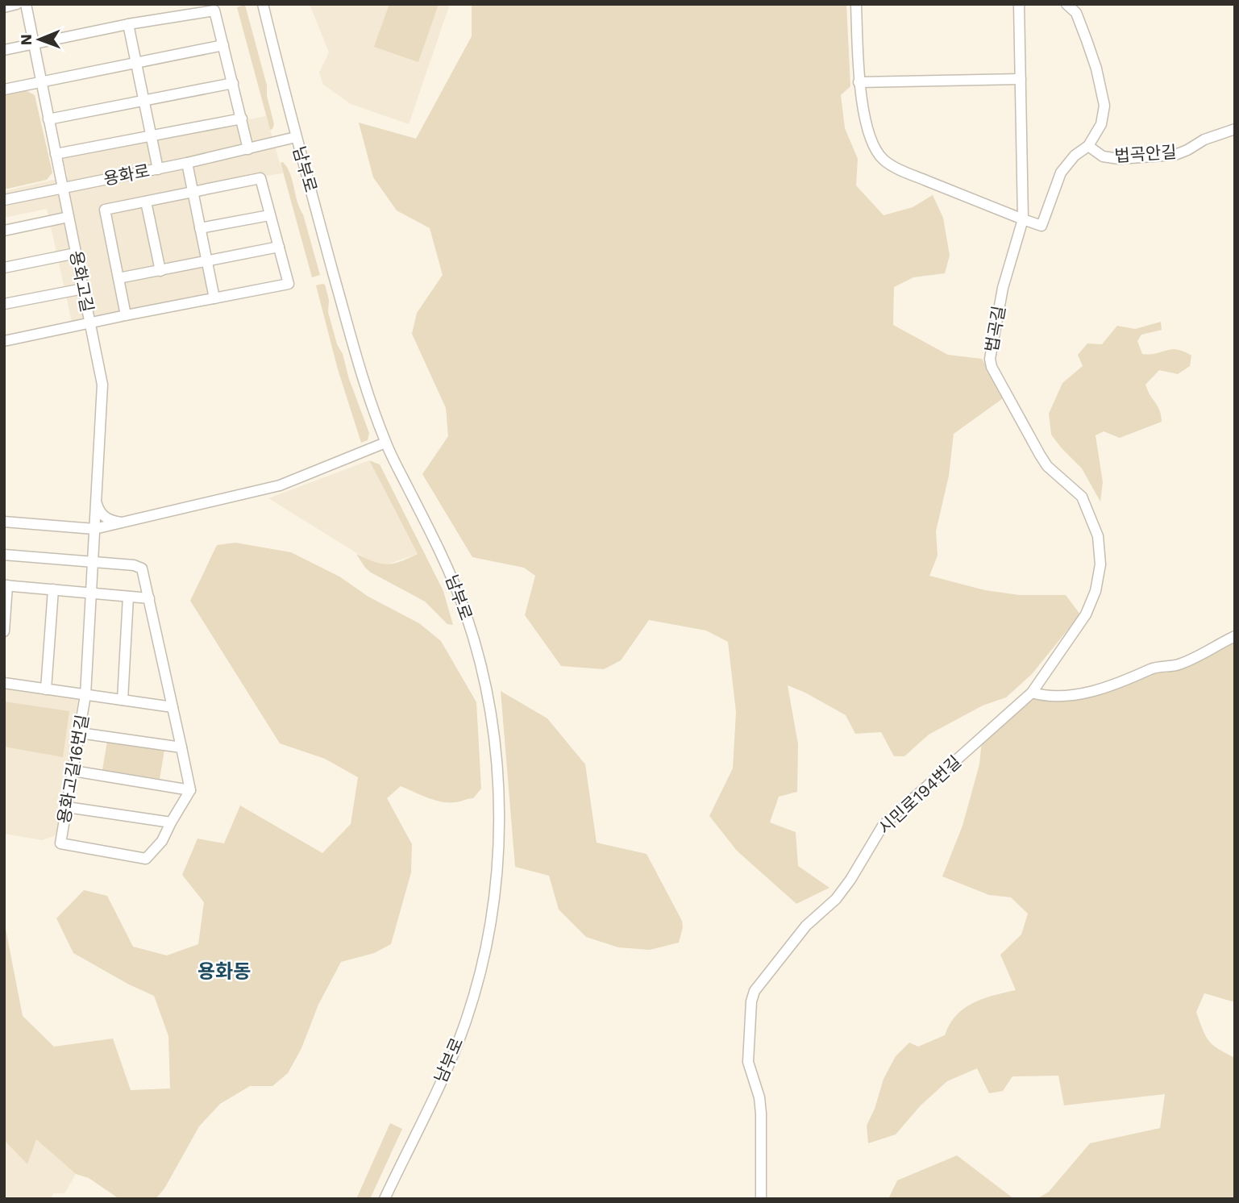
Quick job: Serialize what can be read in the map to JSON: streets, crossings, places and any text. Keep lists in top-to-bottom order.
{
  "streets": {
    "street": [
      "법곡안길",
      "남부로",
      "용화로",
      "용화고길",
      "법곡길",
      "용화고길16번길",
      "시민로194번길"
    ]
  },
  "crossings": [
    ["남부로", "용화로"],
    ["용화로", "용화고길"],
    ["용화고길", "용화고길16번길"],
    ["법곡길", "시민로194번길"]
  ],
  "districts": ["용화동"],
  "north": "left"
}
